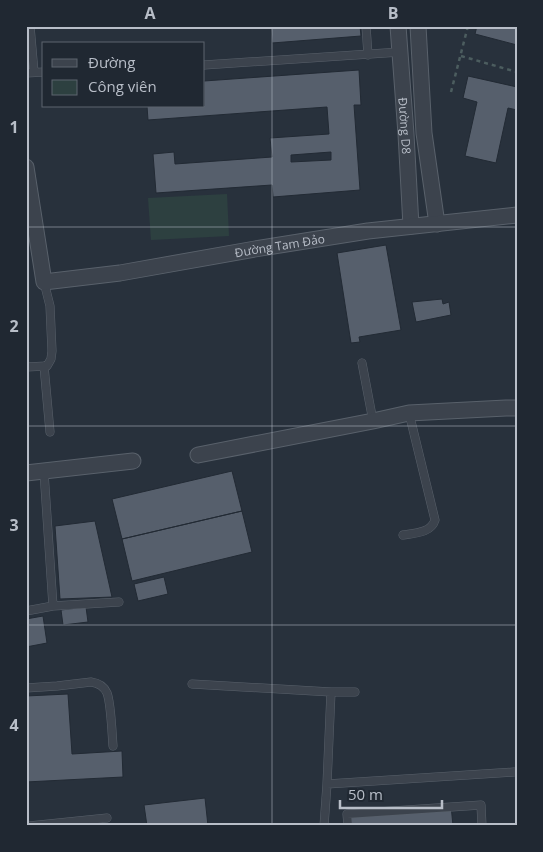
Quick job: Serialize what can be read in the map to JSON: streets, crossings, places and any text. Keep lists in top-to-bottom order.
{
  "streets": {
    "street": ["Đường D8", "Đường Tam Đảo"]
  },
  "crossings": [
    ["Đường D8", "Đường Tam Đảo"]
  ],
  "legend": ["Đường", "Công viên"],
  "scale_bar": "50 m",
  "grid": {
    "columns": ["A", "B"],
    "rows": [
      "1",
      "2",
      "3",
      "4"
    ]
  }
}
